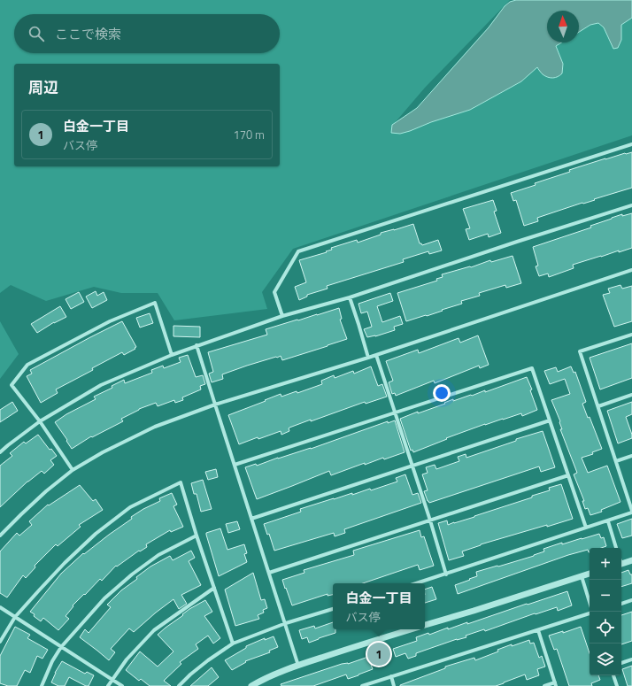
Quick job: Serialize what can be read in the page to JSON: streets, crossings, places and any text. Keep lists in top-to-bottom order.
{
  "north": "top",
  "page": {
    "search": "ここで検索",
    "heading": "周辺",
    "list": [
      {
        "mark": "1",
        "name": "白金一丁目",
        "note": "バス停",
        "value": "170 m"
      }
    ],
    "map_buttons": ["+", "−"],
    "popup": ["白金一丁目", "バス停"],
    "pins": "1"
  }
}
